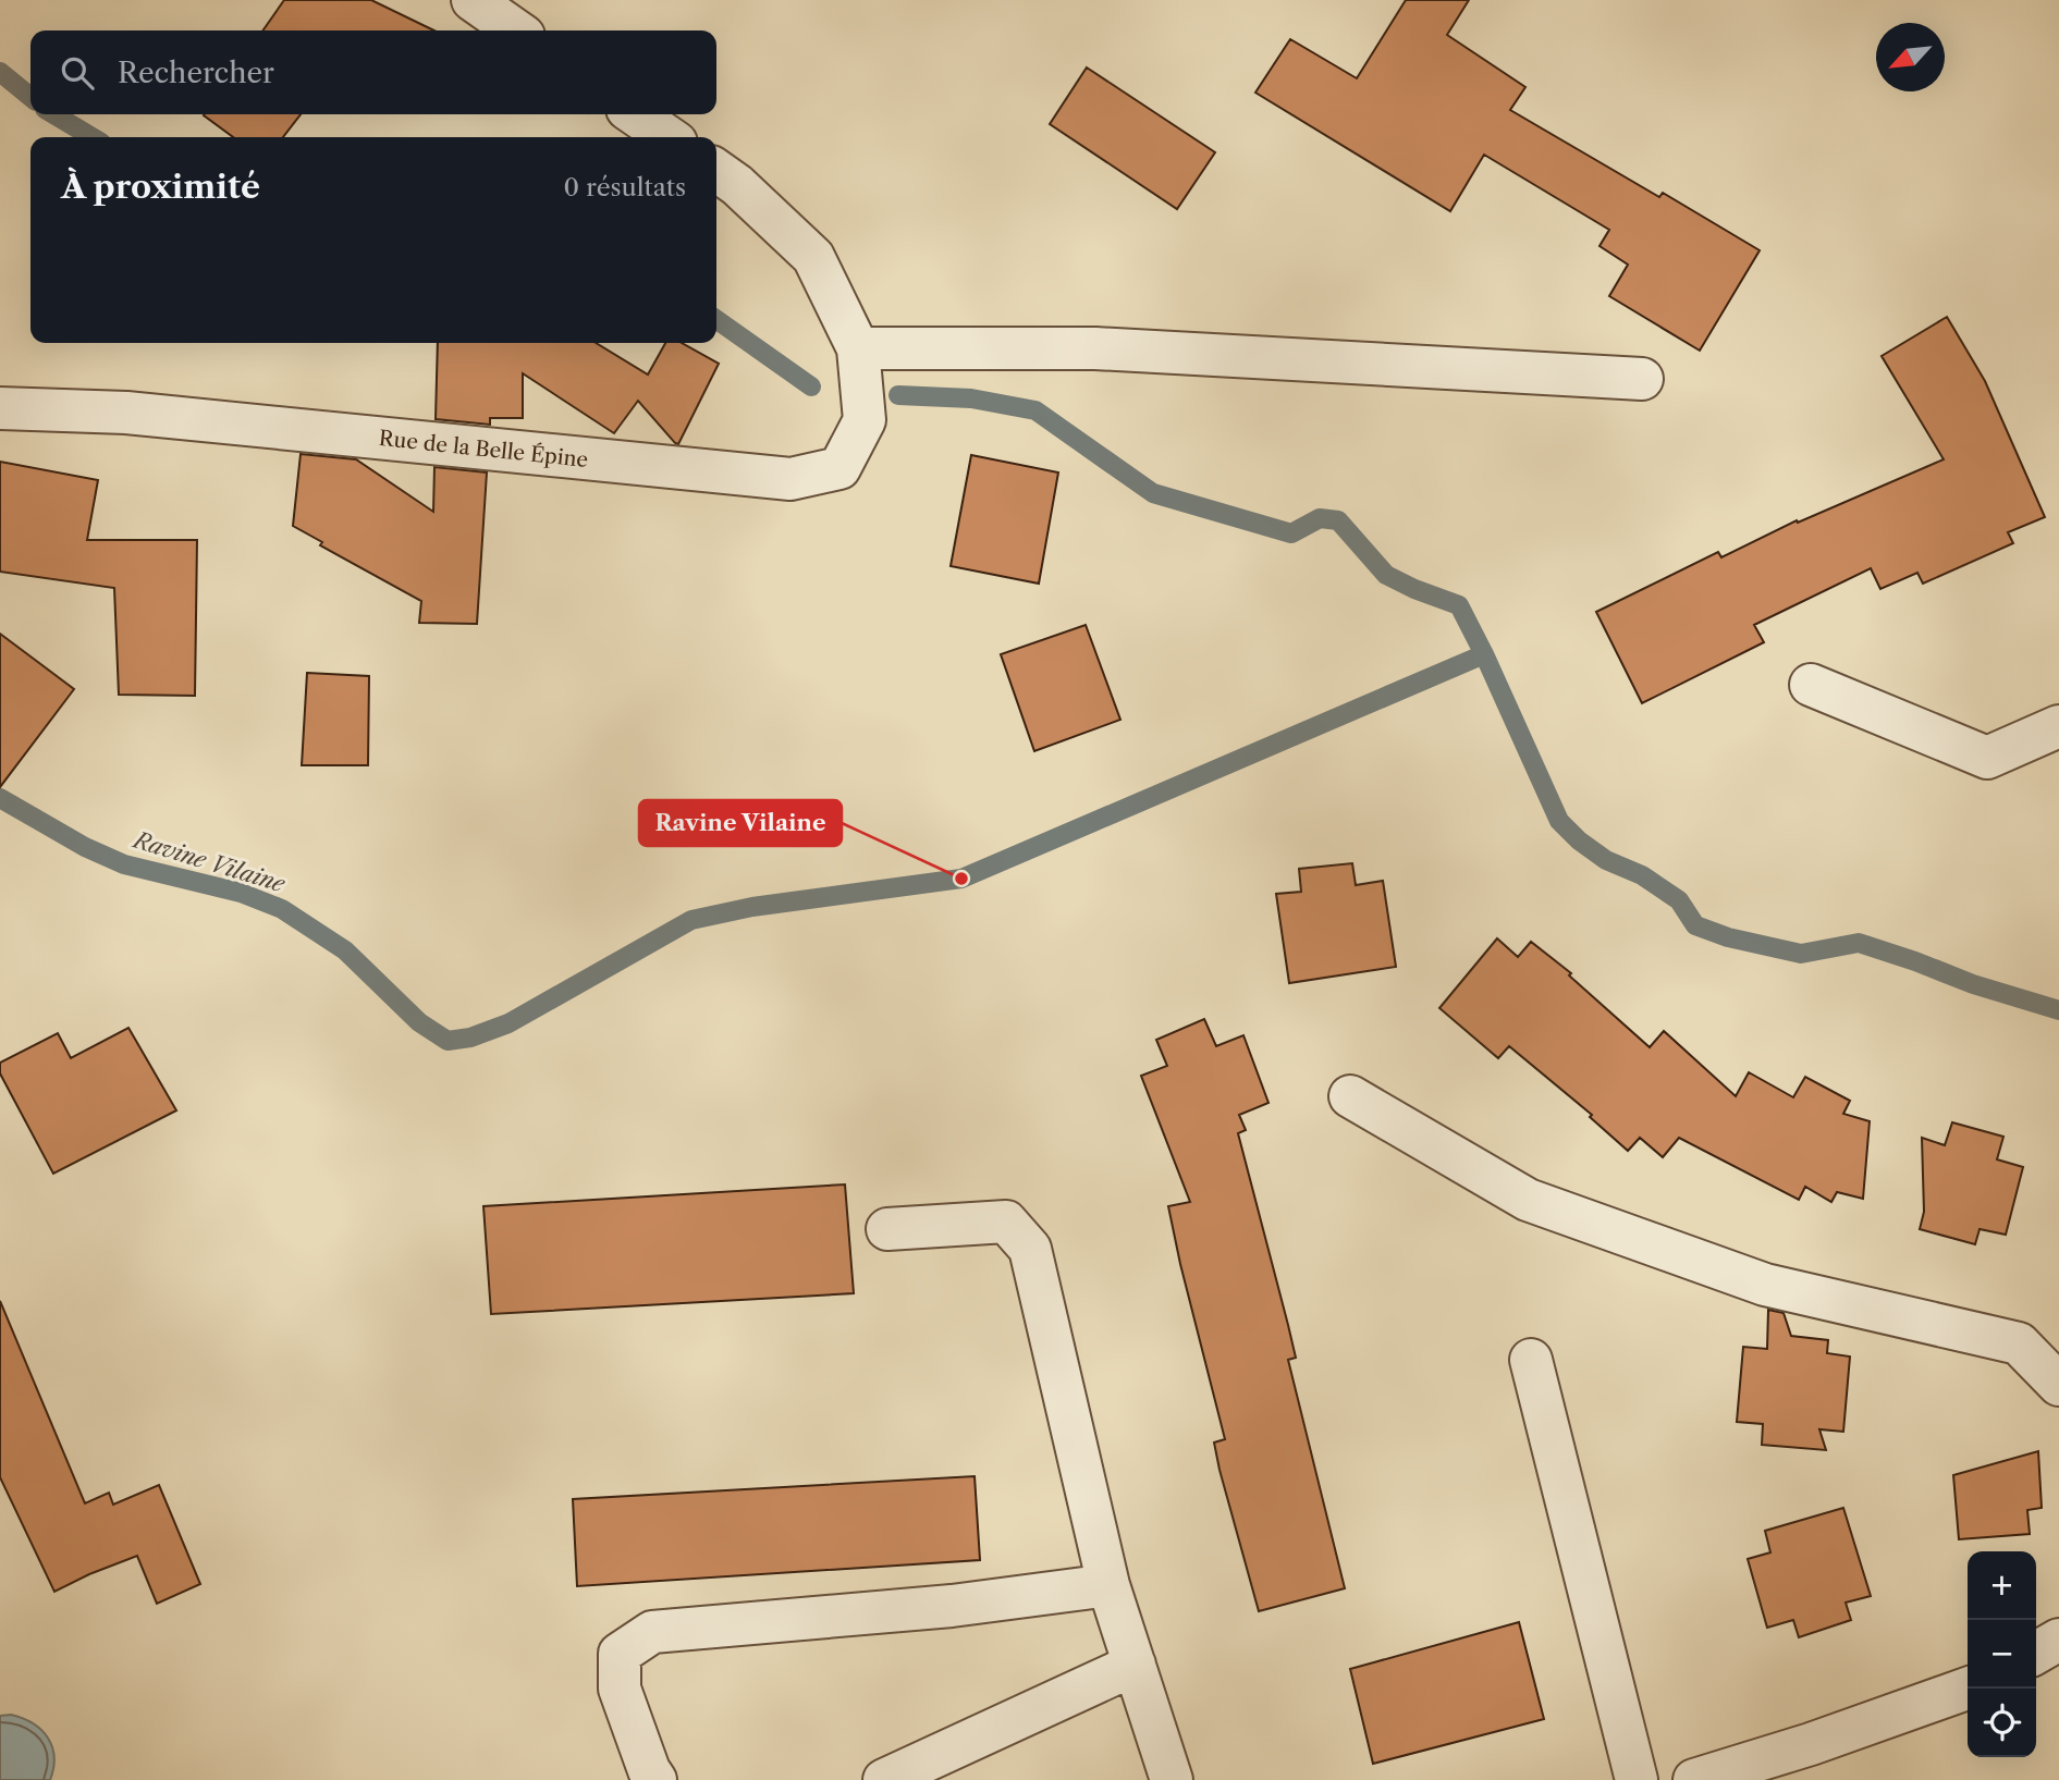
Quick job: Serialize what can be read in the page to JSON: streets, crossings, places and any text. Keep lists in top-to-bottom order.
{
  "streets": {
    "street": ["Rue de la Belle Épine"]
  },
  "water": ["Ravine Vilaine"],
  "places": ["Ravine Vilaine"],
  "north": "bottom left",
  "page": {
    "search": "Rechercher",
    "heading": ["À proximité", "0 résultats"],
    "map_buttons": ["+", "−"]
  }
}
